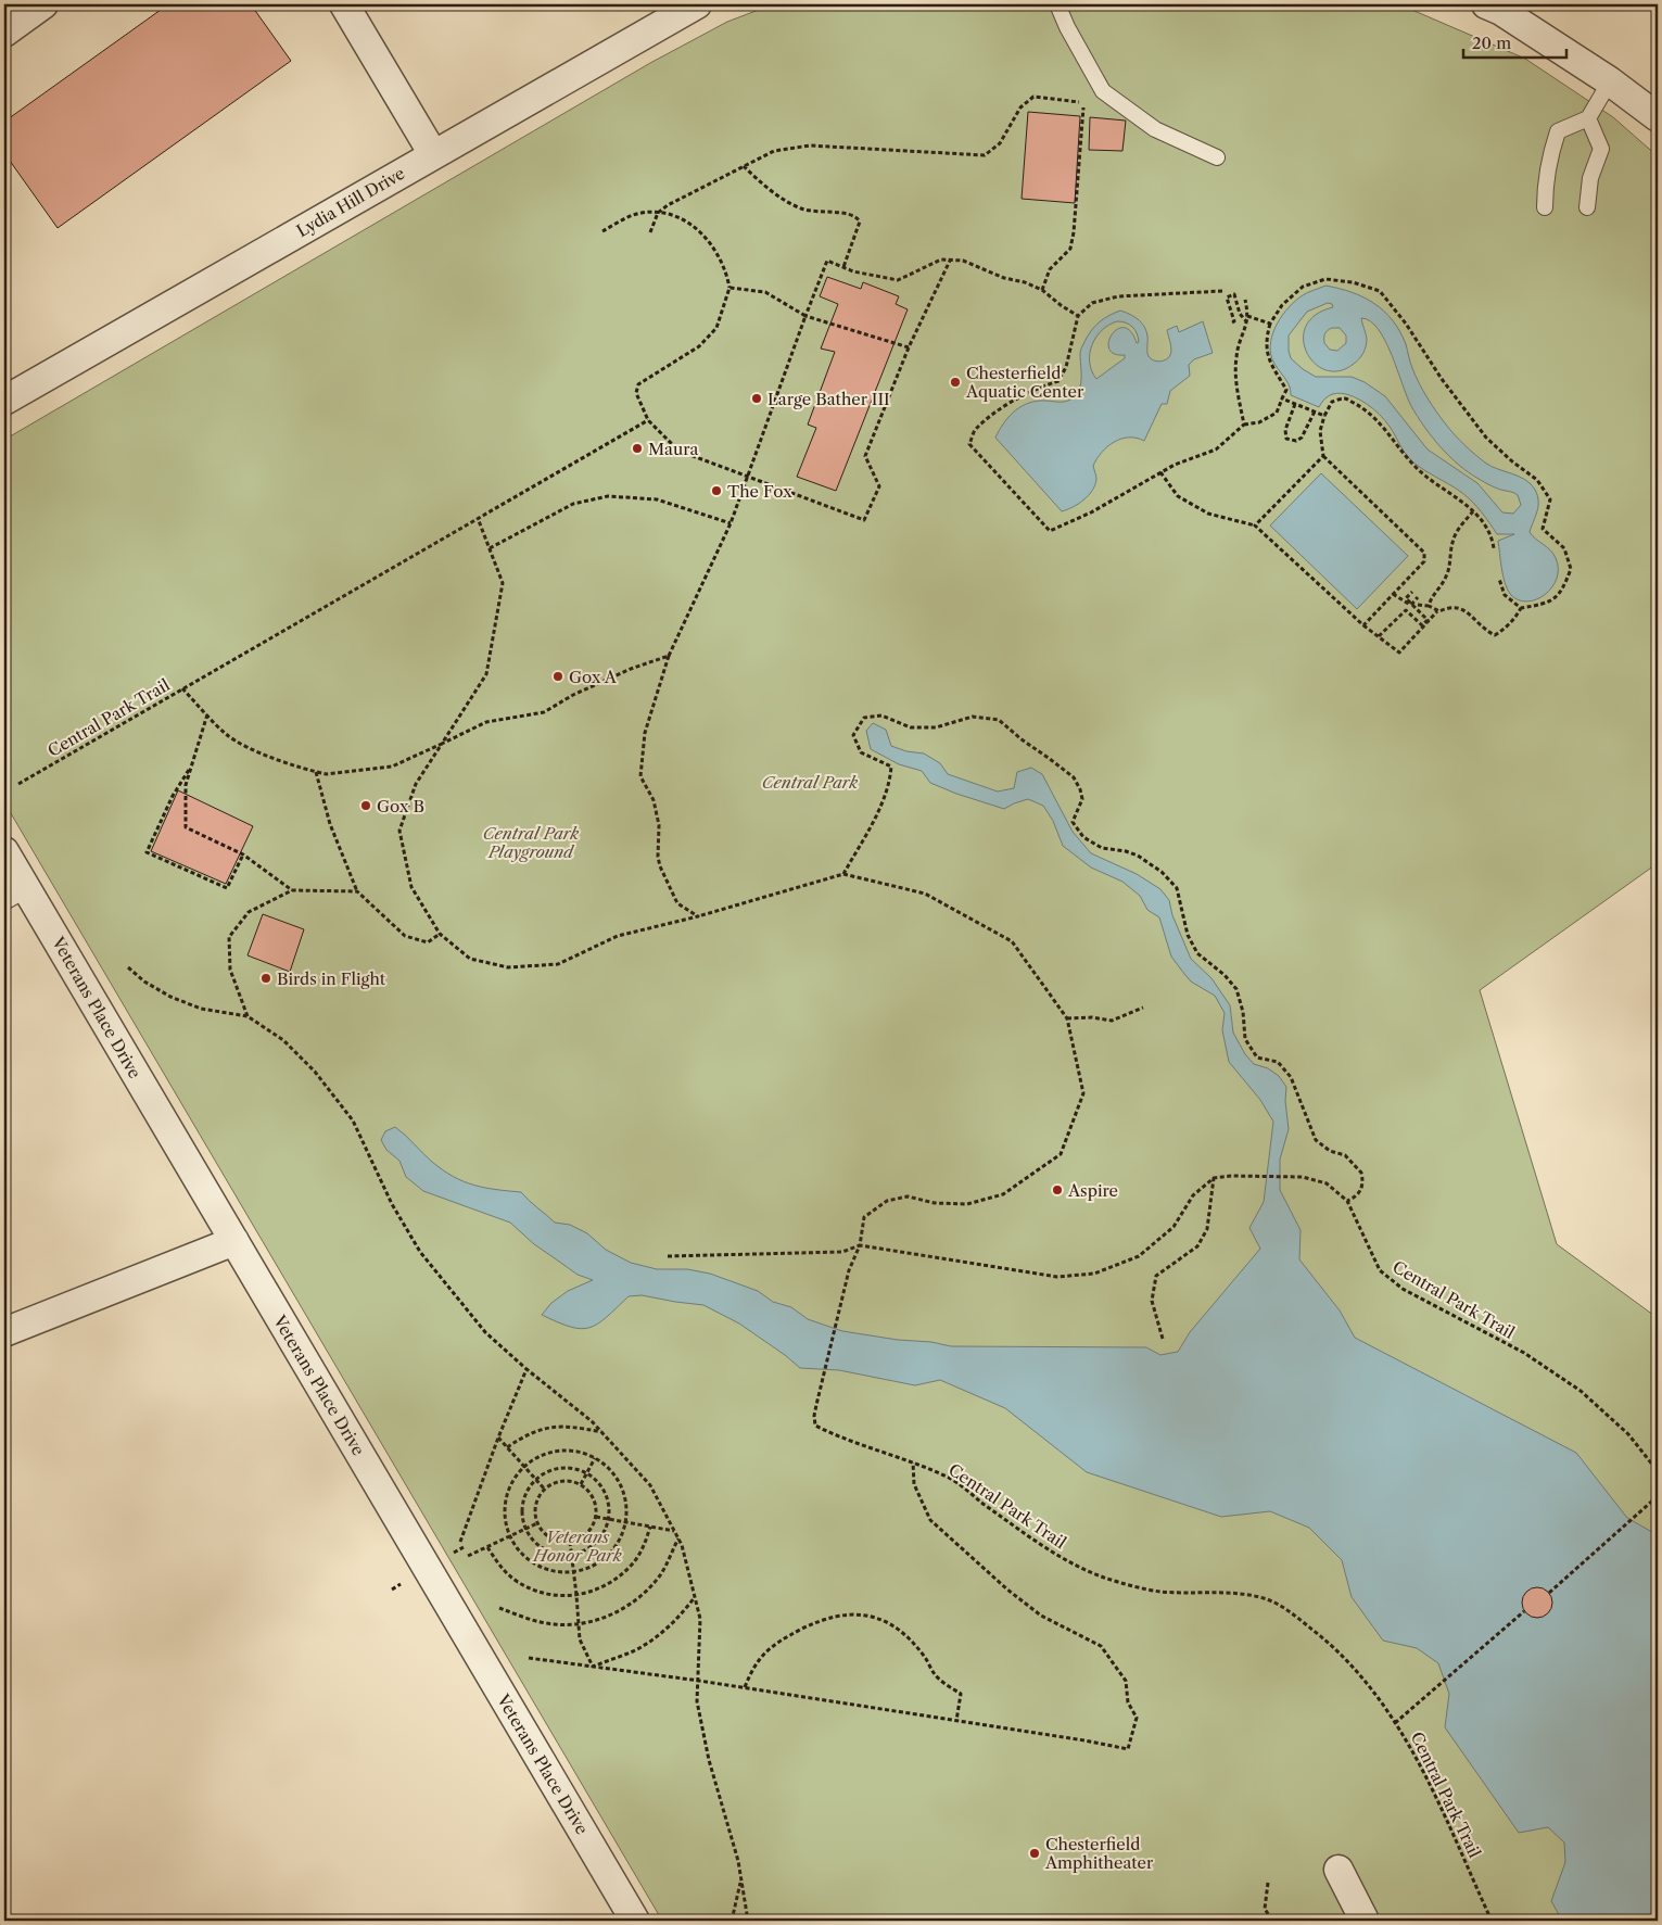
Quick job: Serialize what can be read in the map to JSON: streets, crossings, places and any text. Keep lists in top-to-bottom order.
{
  "streets": {
    "street": ["Lydia Hill Drive", "Veterans Place Drive"],
    "path": ["Central Park Trail"]
  },
  "parks": ["Central Park", "Central Park Playground", "Veterans Honor Park"],
  "places": [
    "Chesterfield Aquatic Center",
    "Large Bather III",
    "Maura",
    "The Fox",
    "Gox A",
    "Gox B",
    "Birds in Flight",
    "Aspire",
    "Chesterfield Amphitheater"
  ],
  "scale_bar": "20 m"
}
